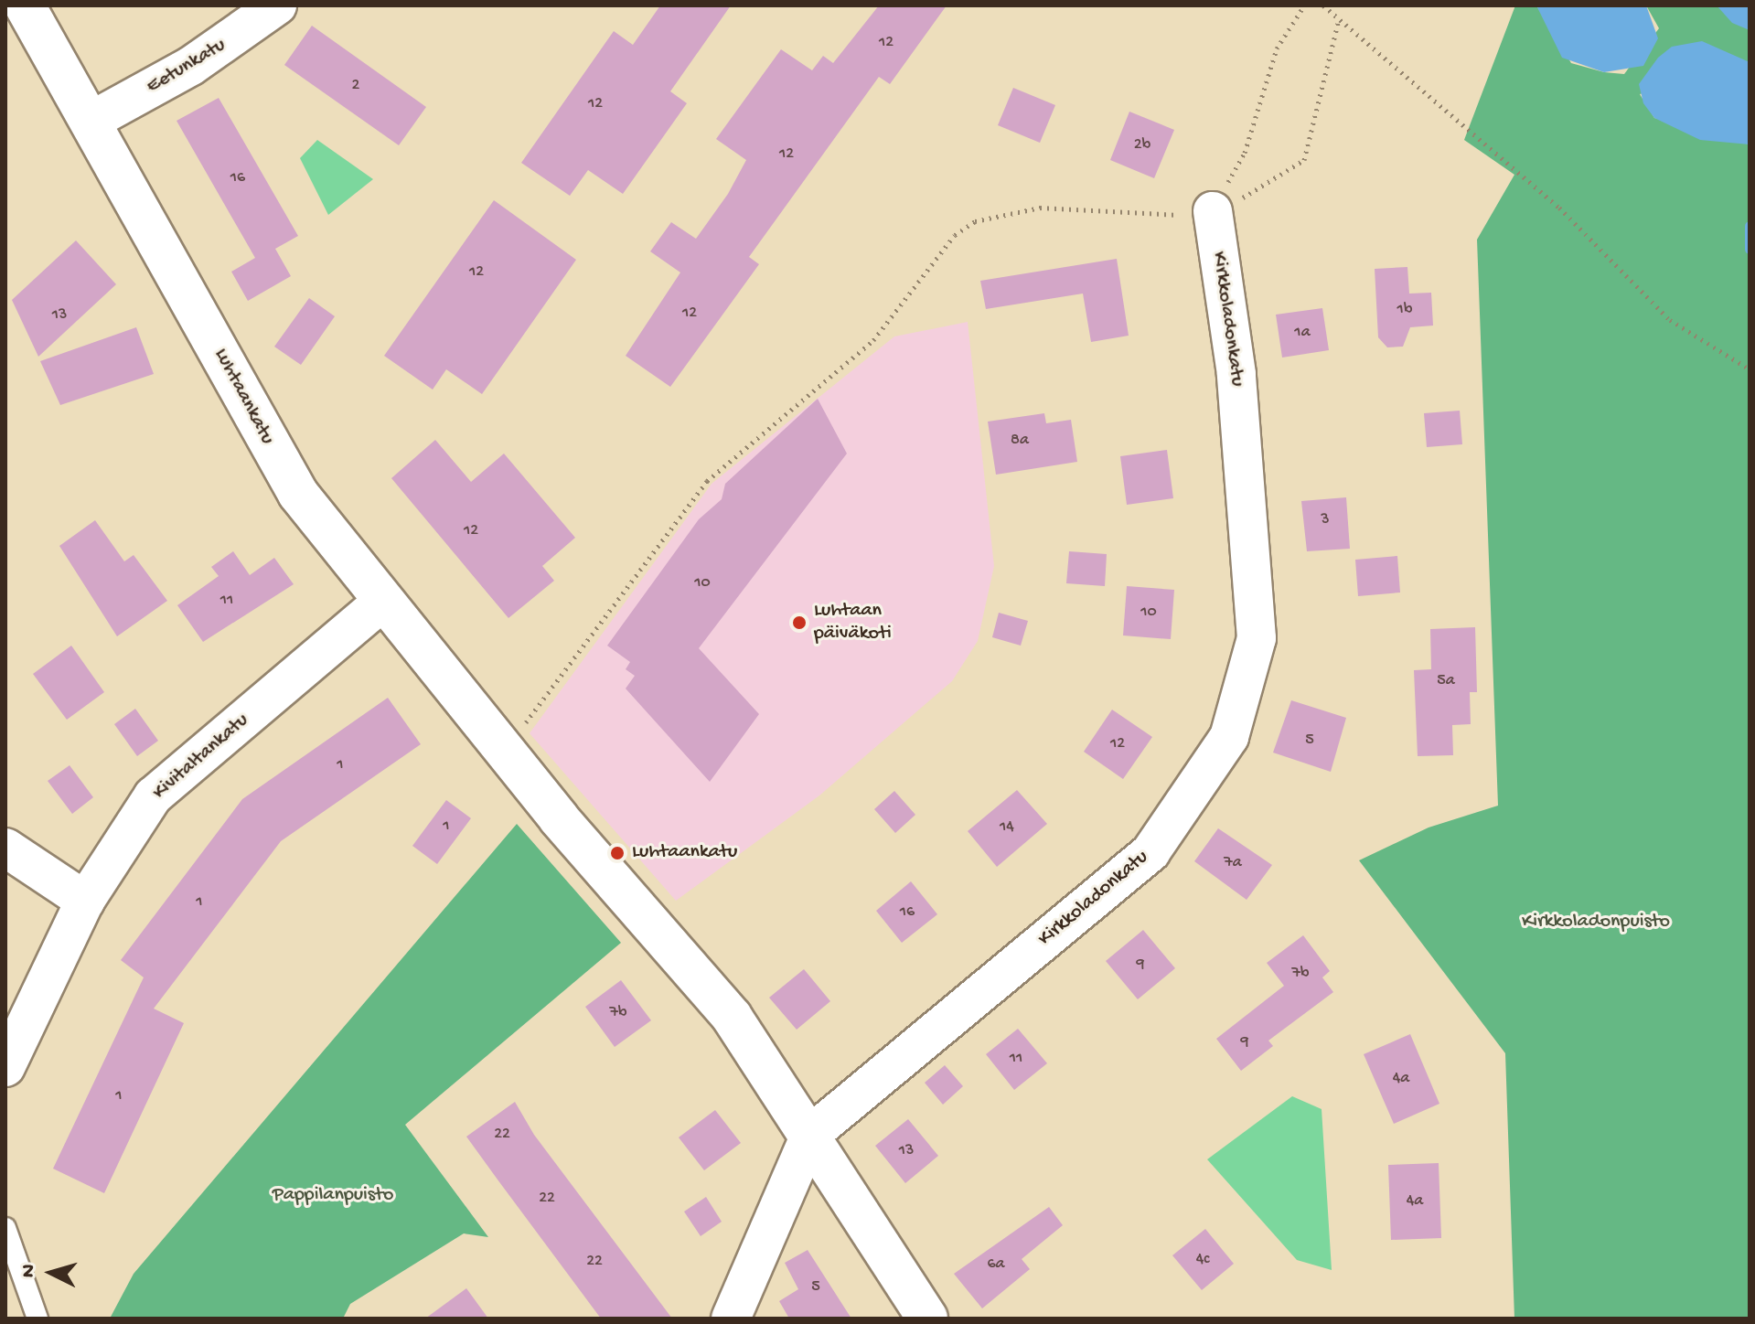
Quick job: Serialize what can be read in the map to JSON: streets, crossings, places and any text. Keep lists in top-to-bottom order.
{
  "streets": {
    "street": [
      "Eetunkatu",
      "Kirkkoladonkatu",
      "Luhtaankatu",
      "Kivitaltankatu"
    ]
  },
  "crossings": [
    ["Eetunkatu", "Luhtaankatu"],
    ["Kirkkoladonkatu", "Luhtaankatu"],
    ["Luhtaankatu", "Kivitaltankatu"]
  ],
  "parks": ["Kirkkoladonpuisto", "Pappilanpuisto"],
  "places": ["Luhtaan päiväkoti", "Luhtaankatu"],
  "house_numbers": [
    "12",
    "2",
    "12",
    "2b",
    "12",
    "16",
    "12",
    "1b",
    "12",
    "13",
    "1a",
    "8a",
    "3",
    "12",
    "10",
    "11",
    "10",
    "5a",
    "5",
    "12",
    "1",
    "1",
    "14",
    "7a",
    "1",
    "16",
    "9",
    "7b",
    "7b",
    "9",
    "11",
    "4a",
    "1",
    "22",
    "13",
    "22",
    "4a",
    "4c",
    "22",
    "6a",
    "5"
  ],
  "north": "left"
}
